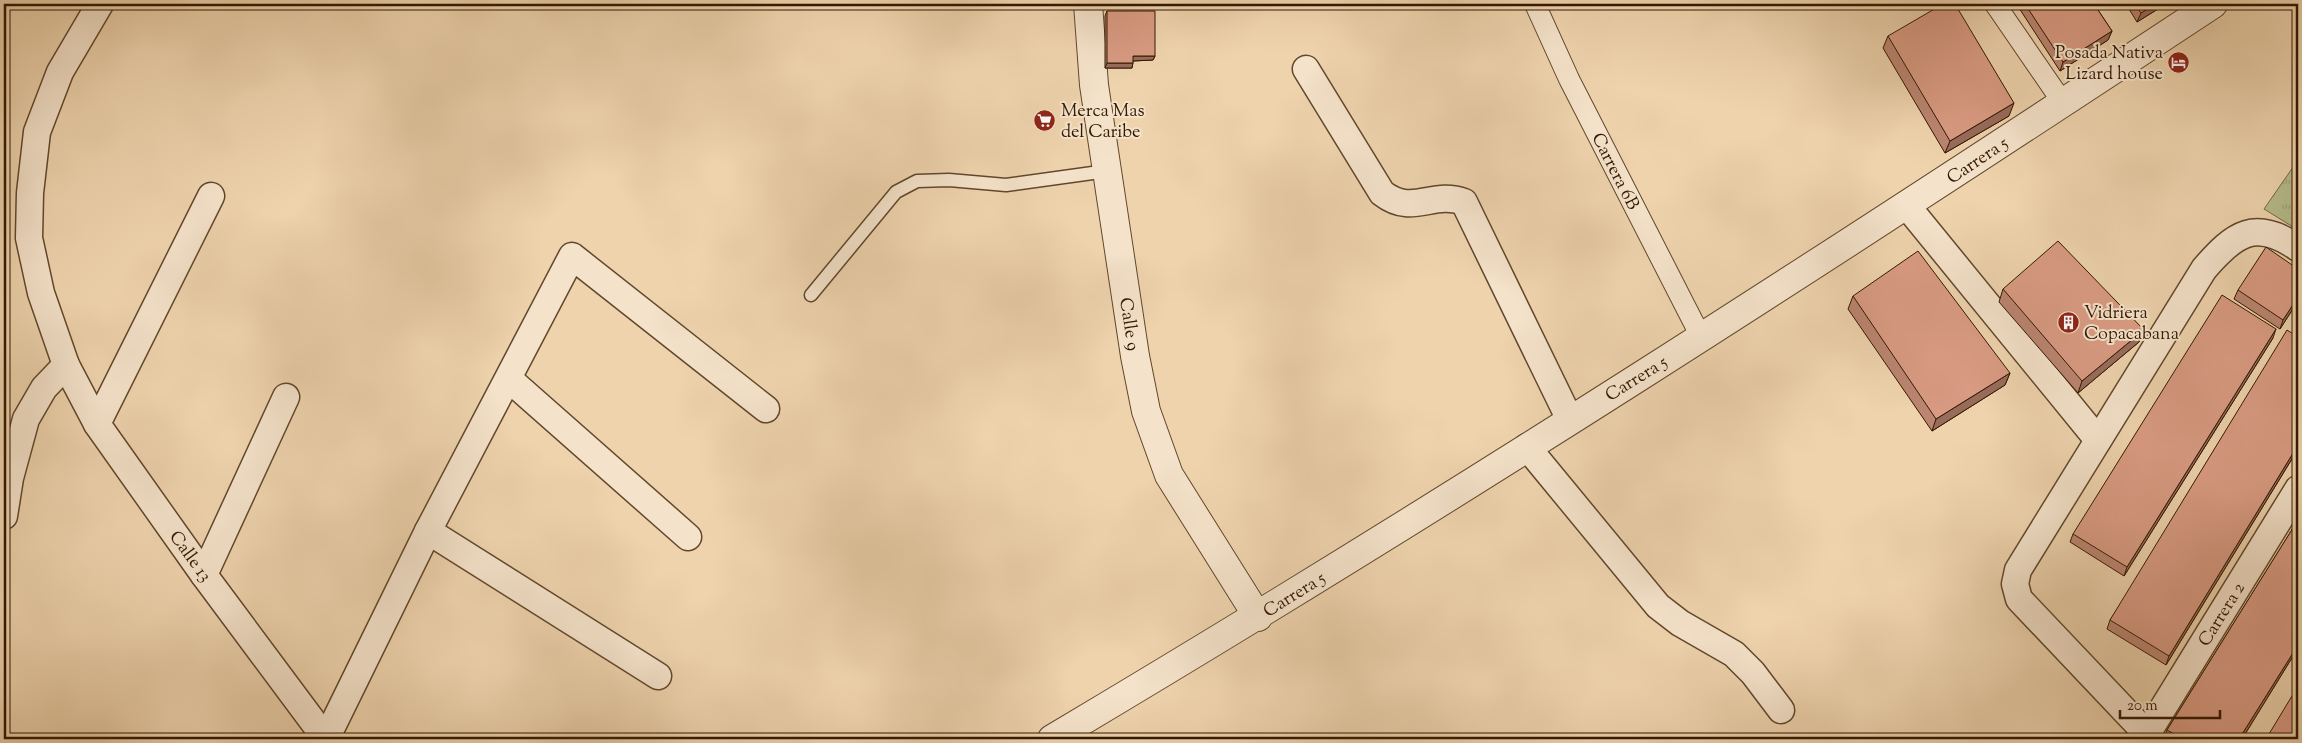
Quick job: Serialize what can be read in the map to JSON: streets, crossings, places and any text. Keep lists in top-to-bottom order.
{
  "streets": {
    "street": [
      "Carrera 5",
      "Carrera 6B",
      "Calle 9",
      "Calle 13",
      "Carrera 2"
    ]
  },
  "crossings": [
    ["Carrera 5", "Carrera 6B"],
    ["Carrera 5", "Calle 9"]
  ],
  "places": {
    "hotel": ["Posada Nativa Lizard house"],
    "supermarket": ["Merca Mas del Caribe"],
    "building": ["Vidriera Copacabana"]
  },
  "scale_bar": "20 m"
}
